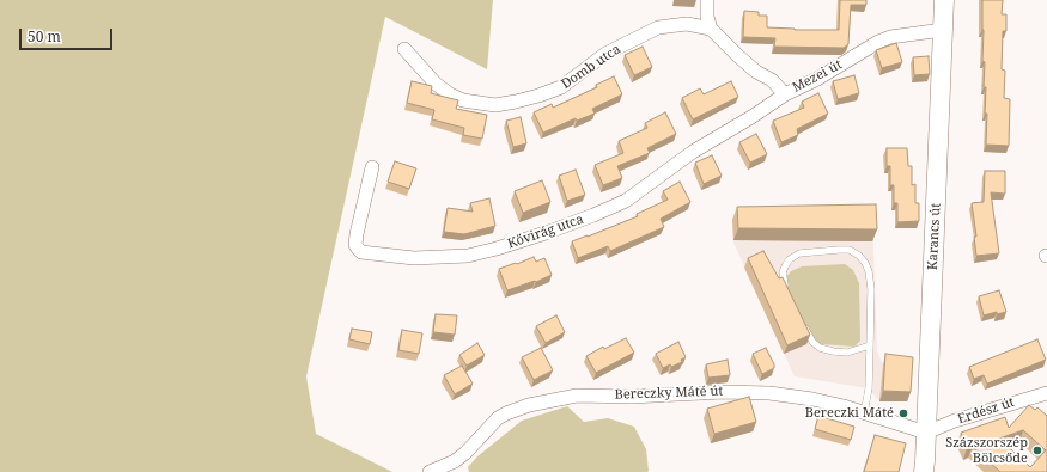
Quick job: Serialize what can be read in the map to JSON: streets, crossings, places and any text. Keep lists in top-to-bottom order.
{
  "streets": {
    "main road": ["Karancs út"],
    "street": [
      "Domb utca",
      "Mezei út",
      "Kővirág utca",
      "Bereczky Máté út",
      "Erdész út"
    ]
  },
  "crossings": [
    ["Domb utca", "Mezei út"],
    ["Mezei út", "Kővirág utca"],
    ["Mezei út", "Karancs út"],
    ["Karancs út", "Bereczky Máté út"],
    ["Karancs út", "Erdész út"],
    ["Bereczky Máté út", "Erdész út"]
  ],
  "places": ["Bereczki Máté", "Százszorszép Bölcsőde"],
  "scale_bar": "50 m"
}
